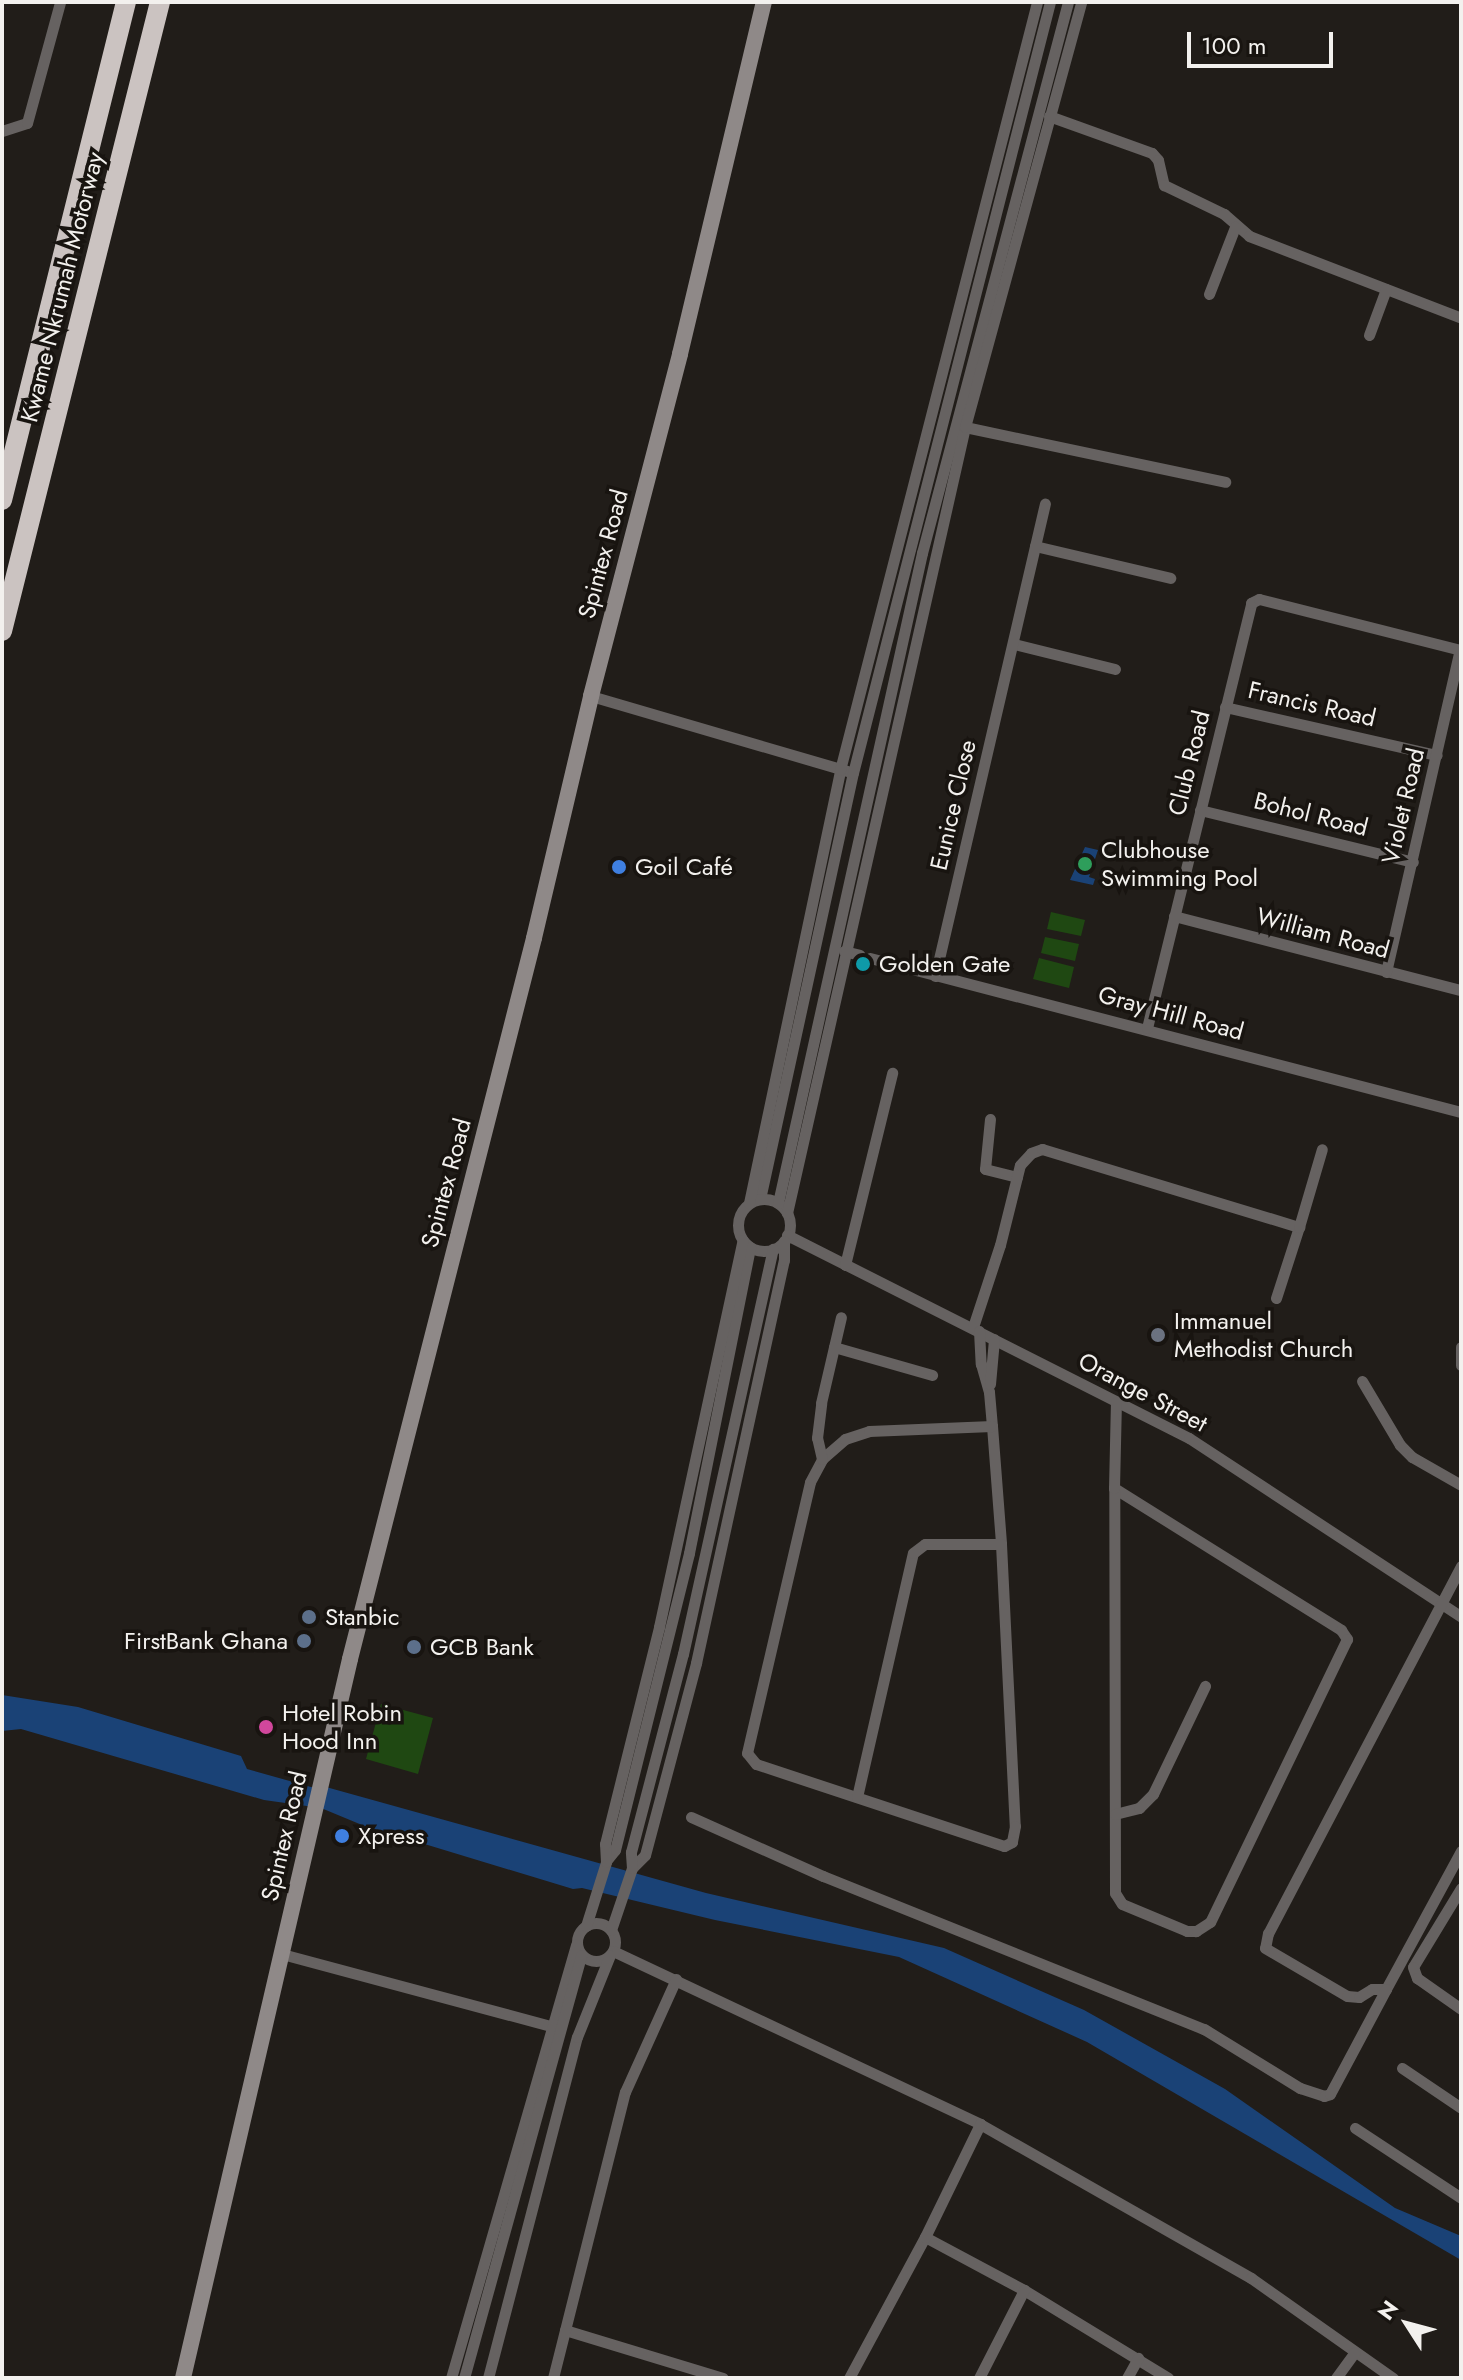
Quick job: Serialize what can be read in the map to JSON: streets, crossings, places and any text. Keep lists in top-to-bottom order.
{
  "streets": {
    "highway": ["Kwame Nkrumah Motorway"],
    "main road": ["Spintex Road"],
    "street": [
      "Francis Road",
      "Club Road",
      "Eunice Close",
      "Violet Road",
      "Bohol Road",
      "William Road",
      "Gray Hill Road",
      "Orange Street"
    ]
  },
  "crossings": [
    ["Francis Road", "Club Road"],
    ["Francis Road", "Violet Road"],
    ["Club Road", "Violet Road"],
    ["Club Road", "Bohol Road"],
    ["Club Road", "William Road"],
    ["Club Road", "Gray Hill Road"],
    ["Eunice Close", "Gray Hill Road"],
    ["Violet Road", "Bohol Road"],
    ["Violet Road", "William Road"]
  ],
  "places": [
    "Clubhouse Swimming Pool",
    "Goil Café",
    "Golden Gate",
    "Immanuel Methodist Church",
    "Stanbic",
    "FirstBank Ghana",
    "GCB Bank",
    "Hotel Robin Hood Inn",
    "Xpress"
  ],
  "scale_bar": "100 m",
  "north": "top left"
}
